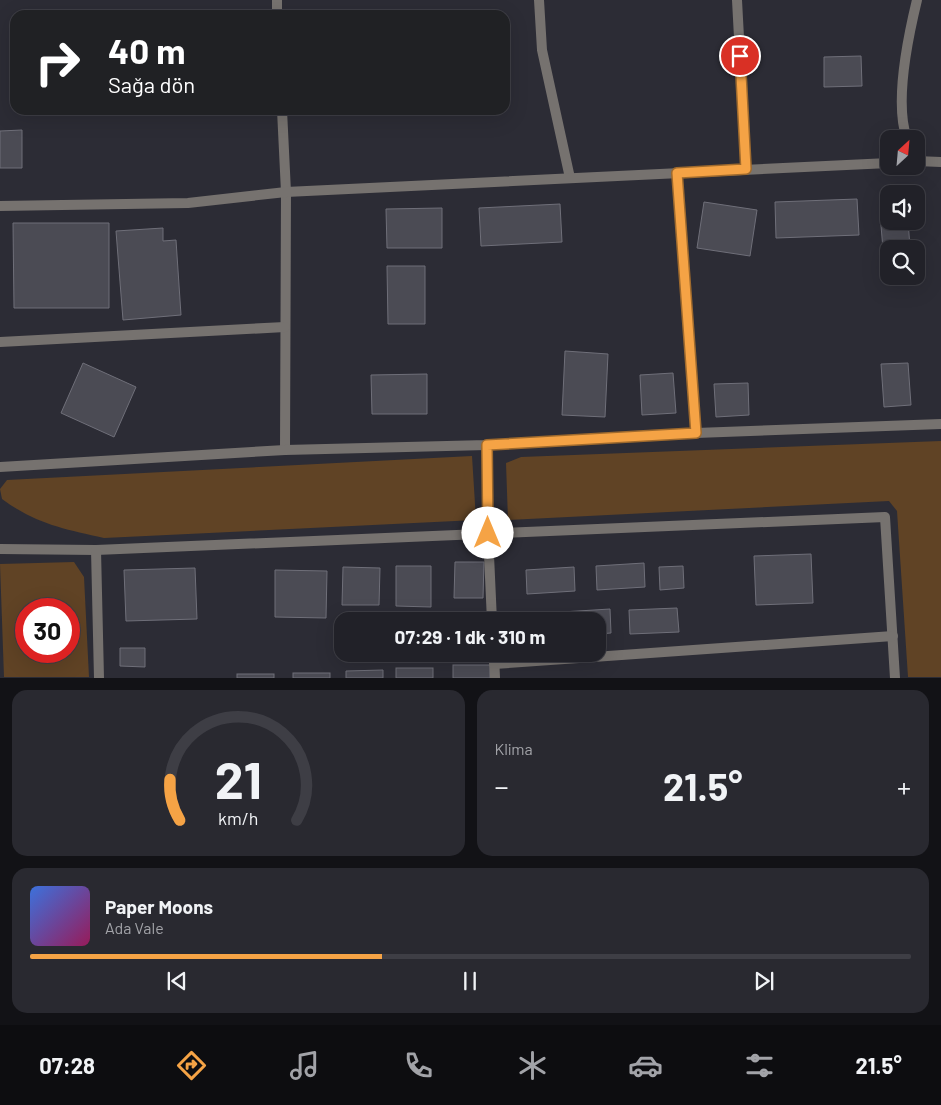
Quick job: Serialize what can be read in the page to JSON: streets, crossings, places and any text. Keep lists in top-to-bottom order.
{
  "north": "top right",
  "page": {
    "turn": ["40 m", "Sağa dön"],
    "limit": "30",
    "trip": "07:29 · 1 dk · 310 m",
    "tile": "Klima",
    "heat": ["−", "21.5°", "+"],
    "song": ["Paper Moons", "Ada Vale"],
    "tabs": ["07:28", "21.5°"],
    "gauge": ["21", "km/h"]
  }
}
